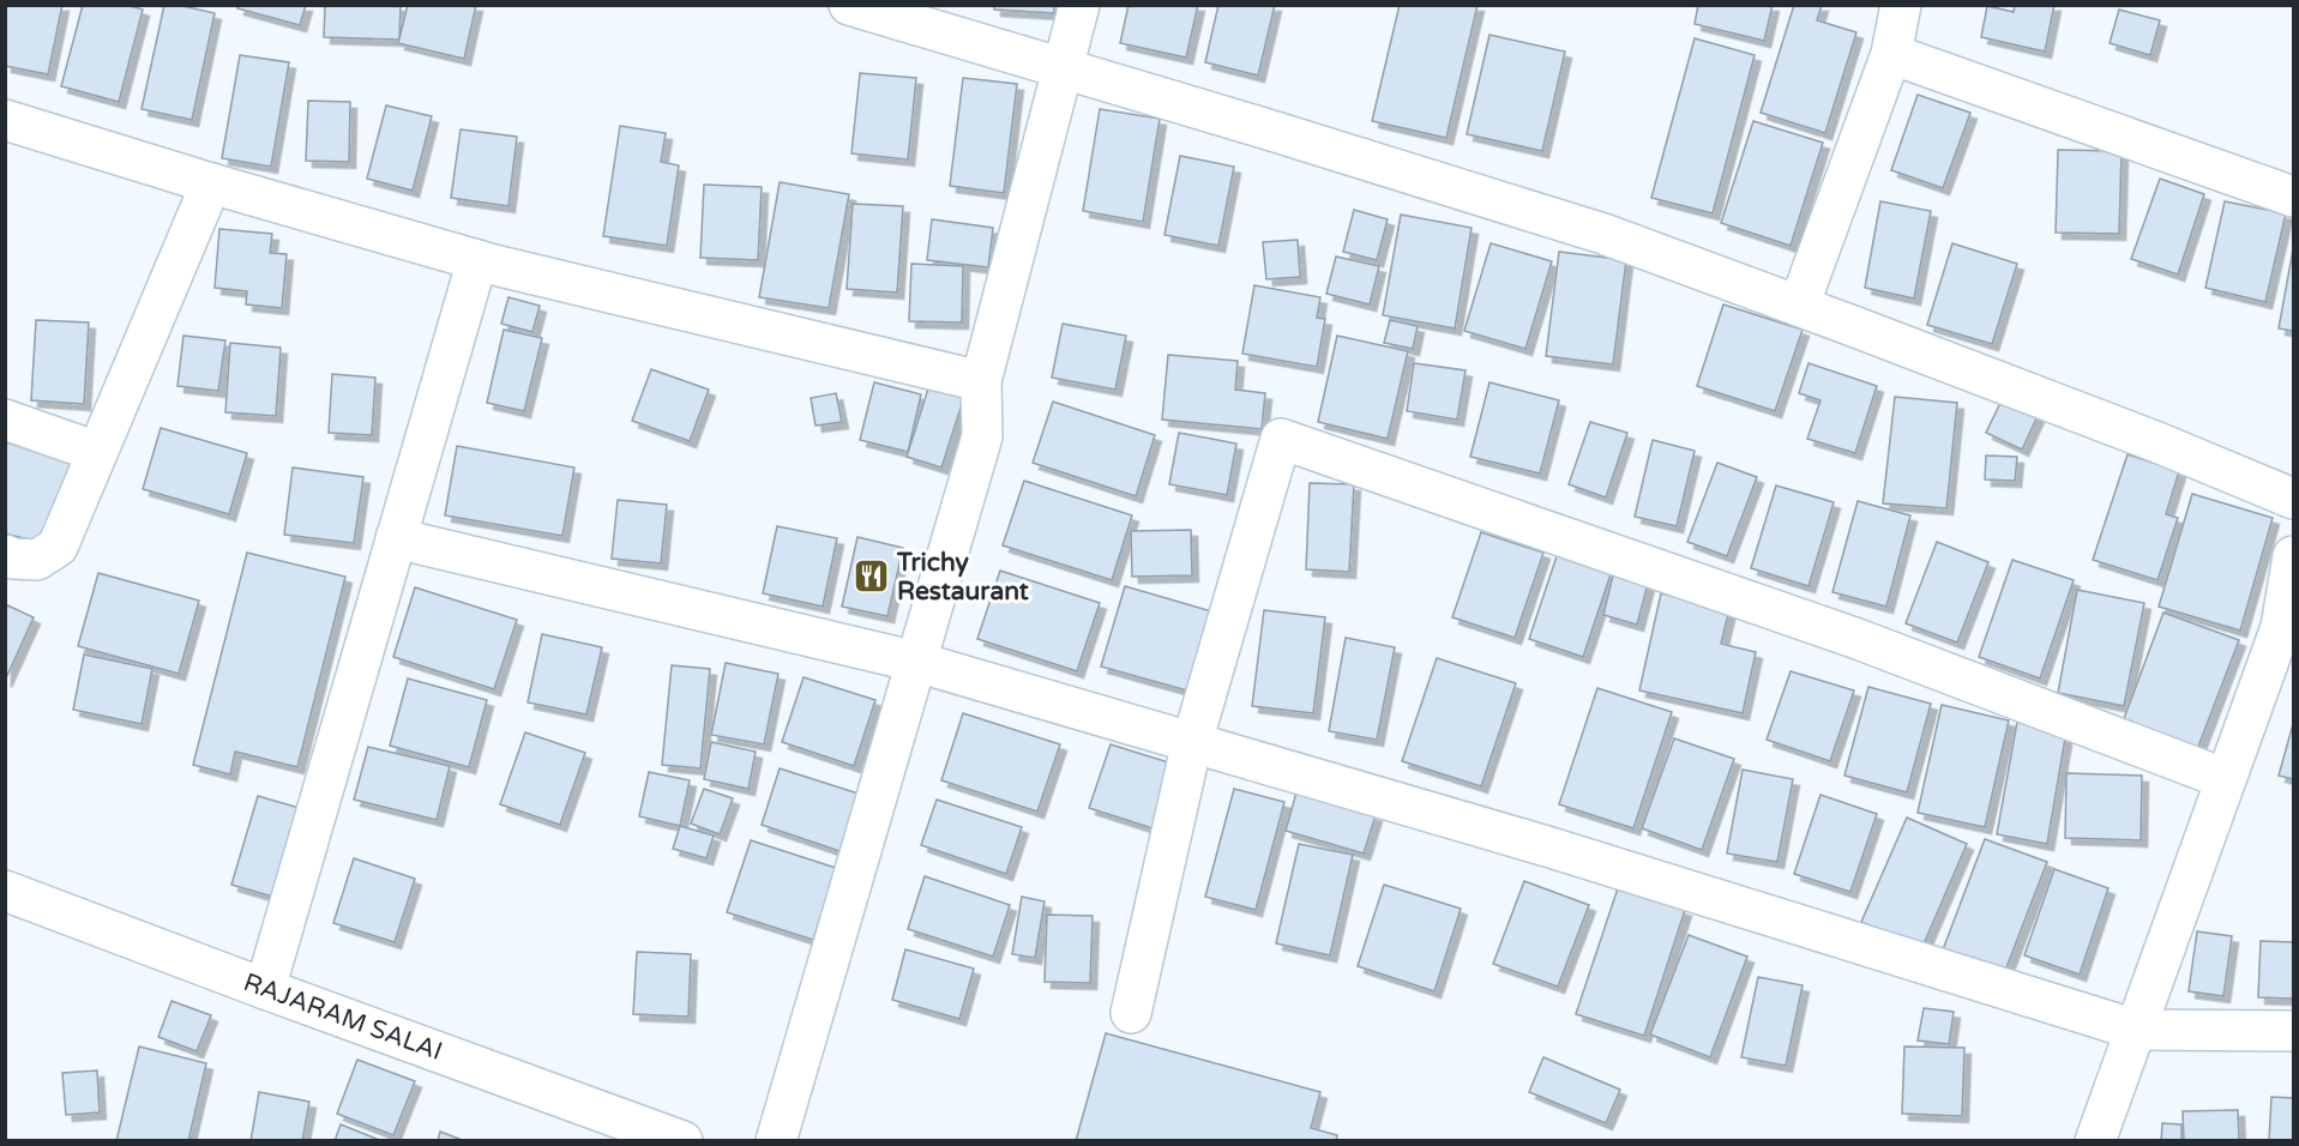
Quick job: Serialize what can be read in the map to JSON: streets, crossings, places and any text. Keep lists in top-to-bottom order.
{
  "streets": {
    "street": ["RAJARAM SALAI"]
  },
  "places": {
    "restaurant": ["Trichy Restaurant"]
  }
}
